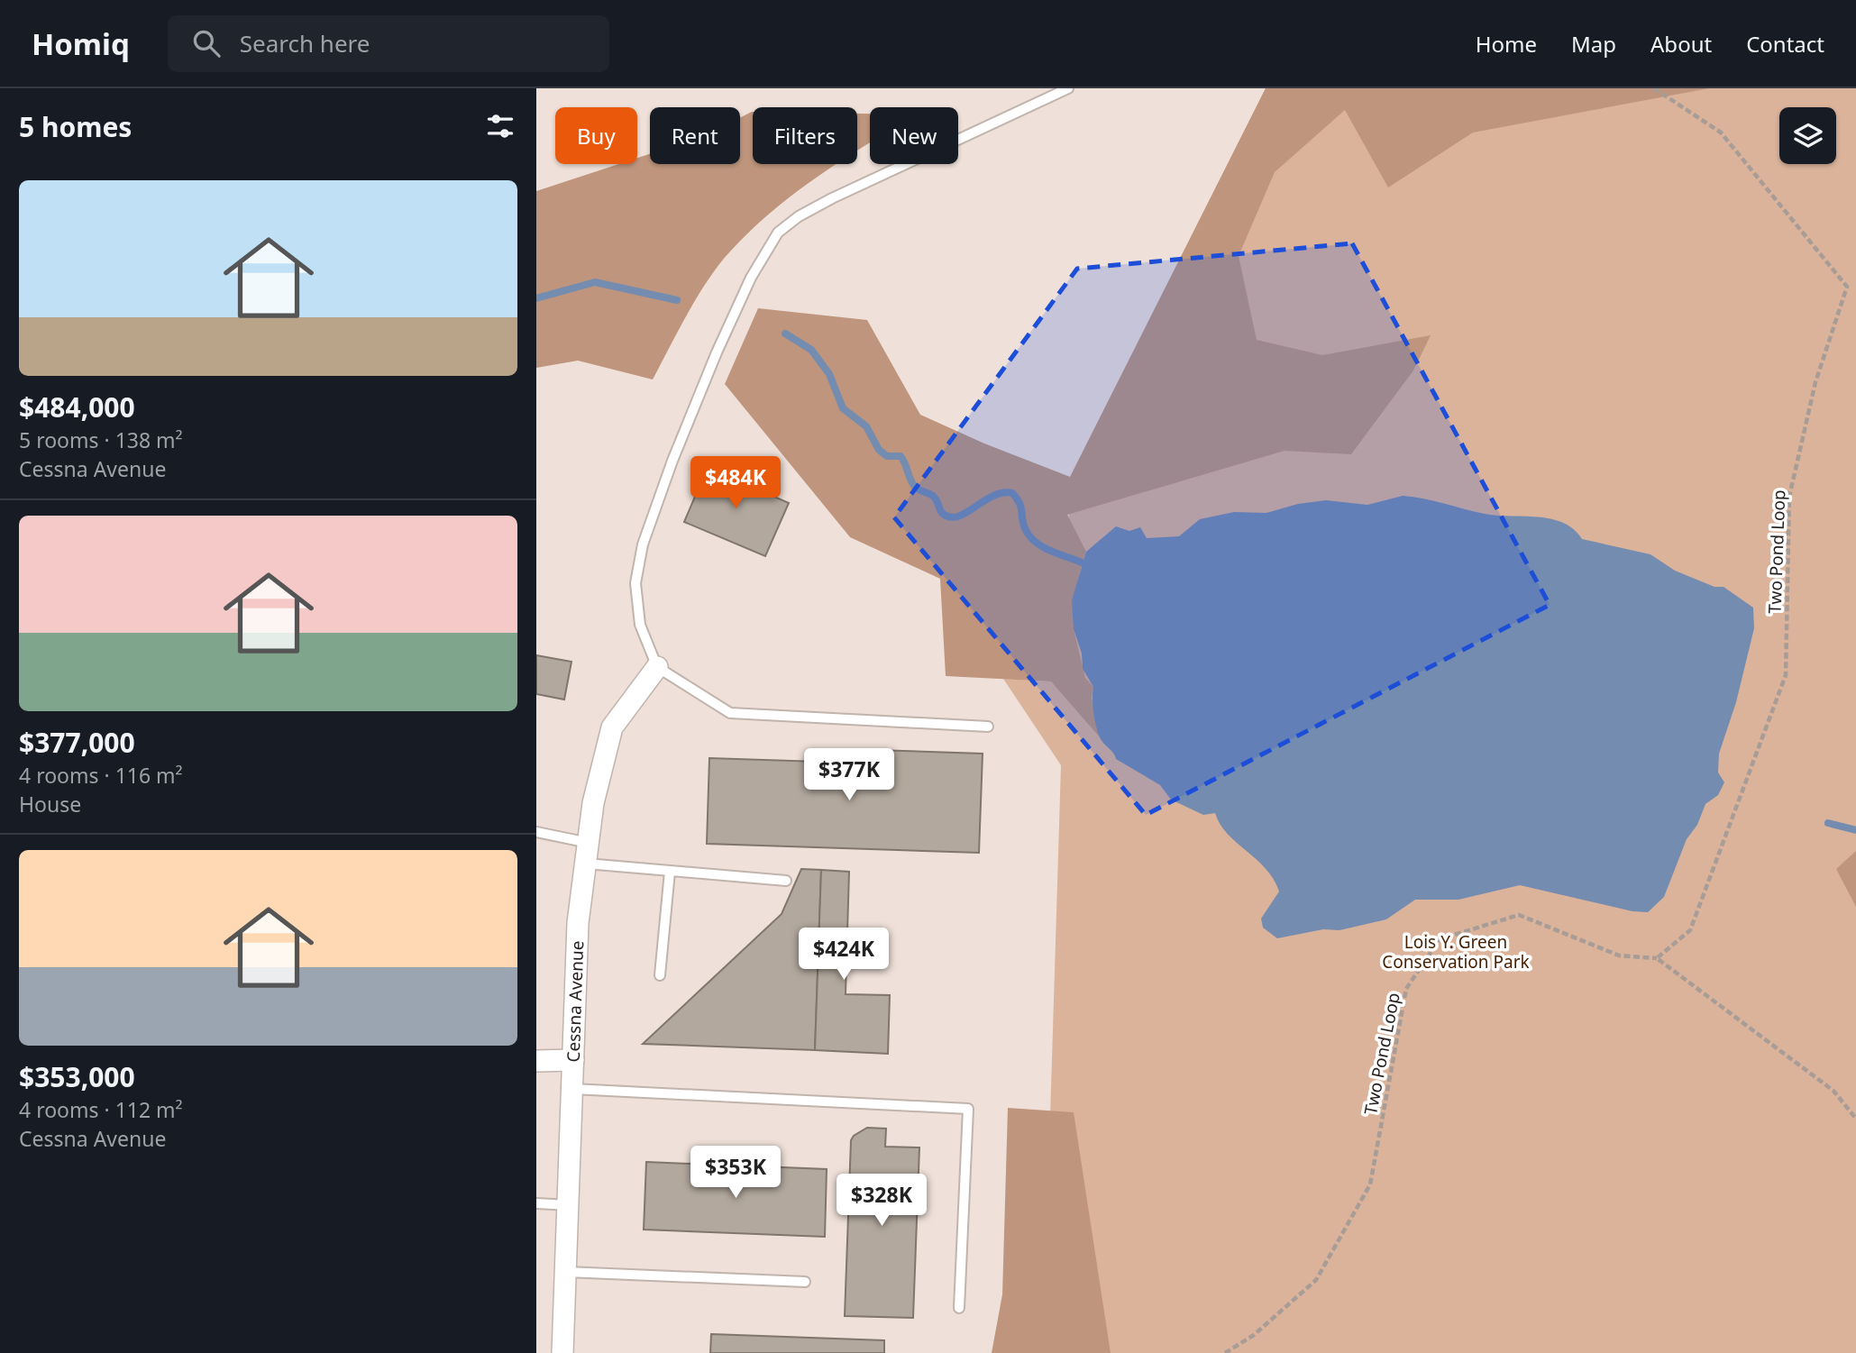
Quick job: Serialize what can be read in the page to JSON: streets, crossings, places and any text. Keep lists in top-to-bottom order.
{
  "streets": {
    "street": ["Cessna Avenue"],
    "path": ["Two Pond Loop"]
  },
  "parks": ["Lois Y. Green Conservation Park"],
  "page": {
    "header": "Homiq",
    "search": "Search here",
    "nav": [
      "Home",
      "Map",
      "About",
      "Contact"
    ],
    "heading": "5 homes",
    "chip": [
      "Buy",
      "Rent",
      "Filters",
      "New"
    ],
    "list": [
      {
        "name": "$484,000",
        "note": "5 rooms · 138 m² · Cessna Avenue"
      },
      {
        "name": "$377,000",
        "note": "4 rooms · 116 m² · House"
      },
      {
        "name": "$353,000",
        "note": "4 rooms · 112 m² · Cessna Avenue"
      }
    ],
    "price": [
      "$484K",
      "$377K",
      "$424K",
      "$353K",
      "$328K"
    ]
  }
}
